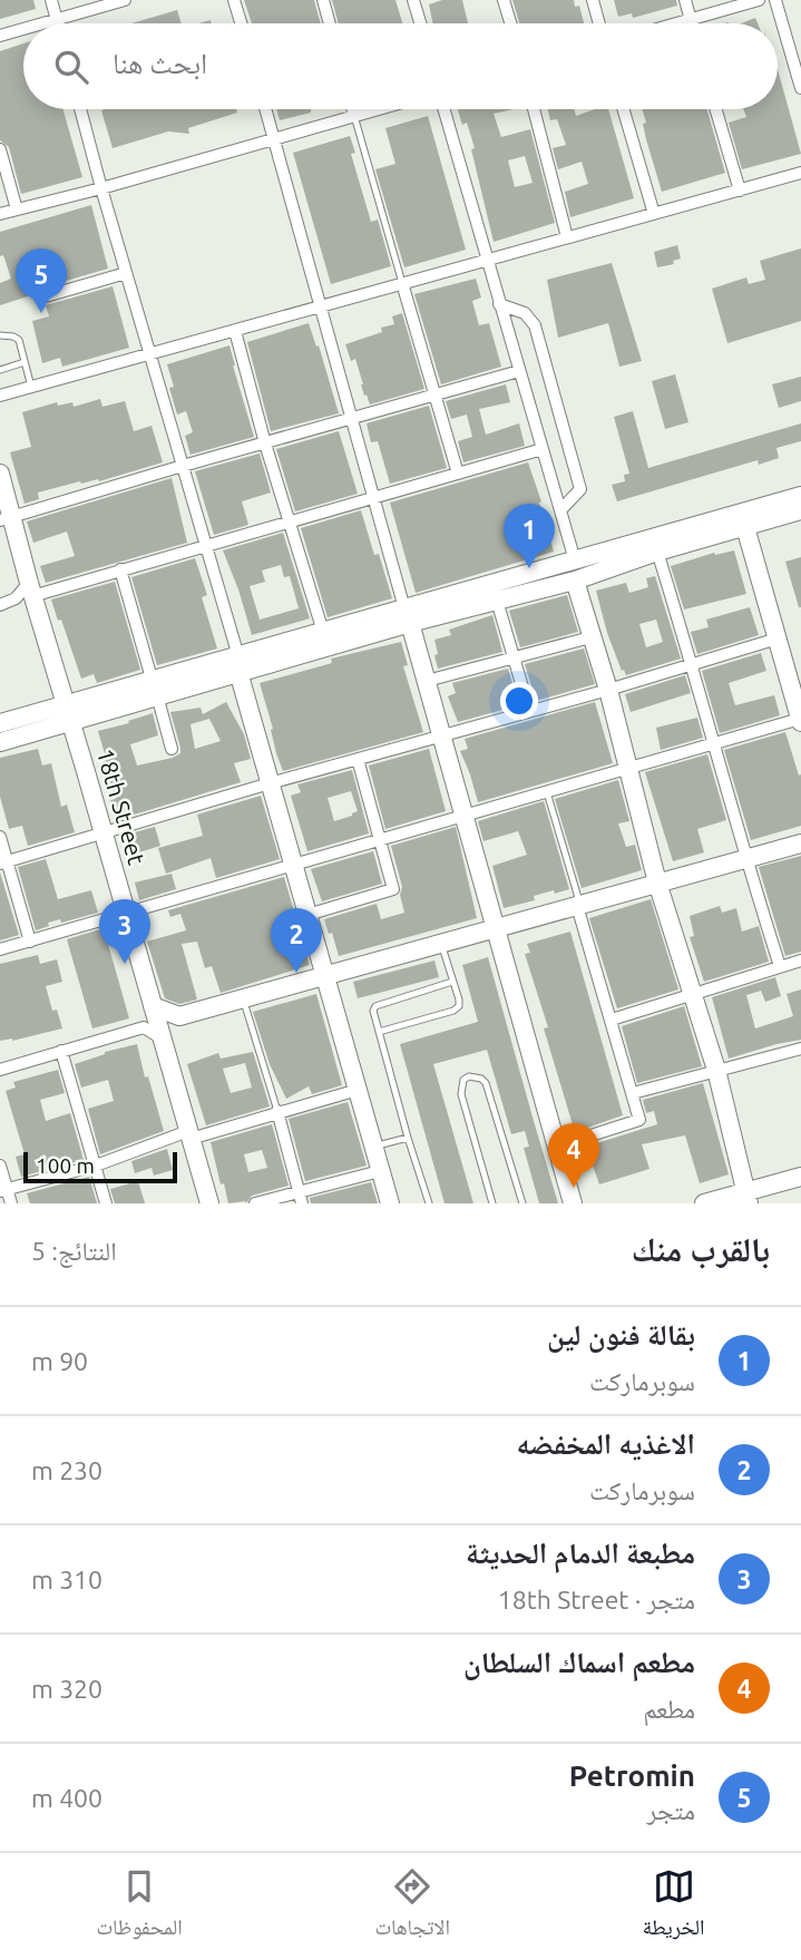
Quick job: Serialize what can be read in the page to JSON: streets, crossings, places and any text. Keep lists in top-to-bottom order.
{
  "streets": {
    "street": ["18th Street"]
  },
  "scale_bar": "100 m",
  "page": {
    "search": "ابحث هنا",
    "pins": [
      "5",
      "1",
      "3",
      "2",
      "4"
    ],
    "scale": "100 m",
    "heading": ["بالقرب منك", "النتائج: 5"],
    "list": [
      {
        "mark": "1",
        "name": "بقالة فنون لين",
        "note": "سوبرماركت",
        "value": "90 m"
      },
      {
        "mark": "2",
        "name": "الاغذيه المخفضه",
        "note": "سوبرماركت",
        "value": "230 m"
      },
      {
        "mark": "3",
        "name": "مطبعة الدمام الحديثة",
        "note": "متجر · 18th Street",
        "value": "310 m"
      },
      {
        "mark": "4",
        "name": "مطعم اسماك السلطان",
        "note": "مطعم",
        "value": "320 m"
      },
      {
        "mark": "5",
        "name": "Petromin",
        "note": "متجر",
        "value": "400 m"
      }
    ],
    "nav": ["الخريطة", "الاتجاهات", "المحفوظات"]
  }
}
